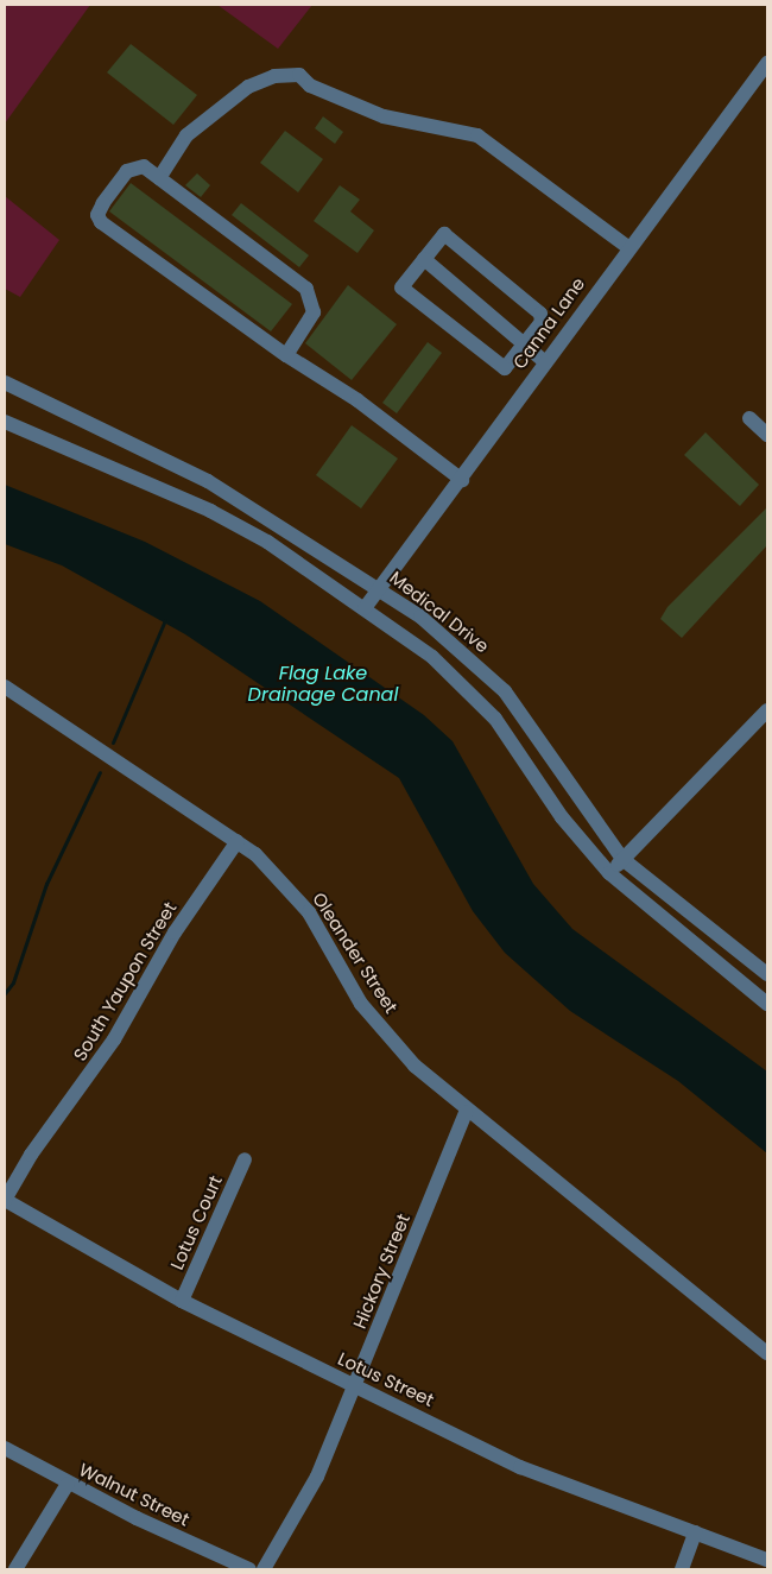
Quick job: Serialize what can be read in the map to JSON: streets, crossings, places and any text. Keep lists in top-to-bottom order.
{
  "streets": {
    "street": [
      "Canna Lane",
      "Medical Drive",
      "Oleander Street",
      "South Yaupon Street",
      "Lotus Court",
      "Hickory Street",
      "Lotus Street",
      "Walnut Street"
    ]
  },
  "crossings": [
    ["Canna Lane", "Medical Drive"],
    ["Oleander Street", "South Yaupon Street"],
    ["Oleander Street", "Hickory Street"],
    ["South Yaupon Street", "Lotus Street"],
    ["Lotus Court", "Lotus Street"],
    ["Hickory Street", "Lotus Street"]
  ],
  "water": ["Flag Lake Drainage Canal"]
}
